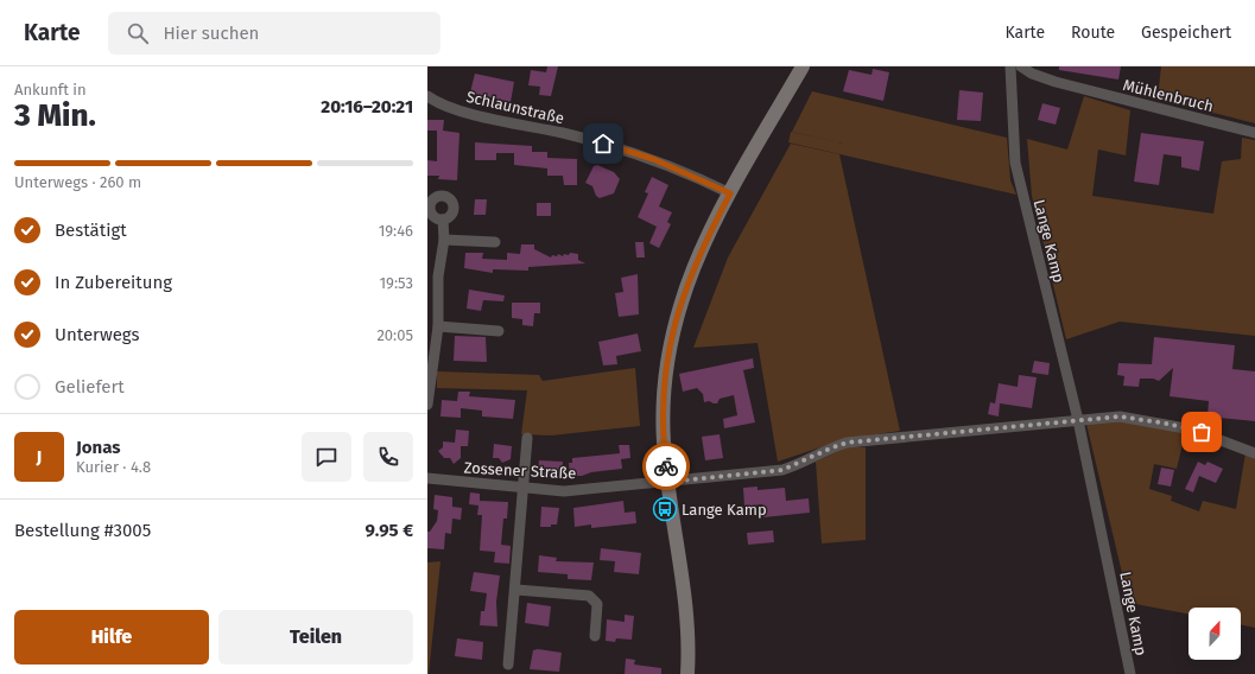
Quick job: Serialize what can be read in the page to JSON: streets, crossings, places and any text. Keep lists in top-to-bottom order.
{
  "streets": {
    "street": [
      "Mühlenbruch",
      "Schlaunstraße",
      "Lange Kamp",
      "Zossener Straße"
    ]
  },
  "places": {
    "bus stop": ["Lange Kamp"]
  },
  "north": "top",
  "page": {
    "header": "Karte",
    "search": "Hier suchen",
    "nav": ["Karte", "Route", "Gespeichert"],
    "heading": ["3 Min.", "Ankunft in", "20:16–20:21"],
    "panel": [
      "Jonas",
      "Kurier · 4.8",
      "Bestellung #3005",
      "9.95 €"
    ],
    "bar": "Unterwegs · 260 m",
    "list": [
      ["Bestätigt", "19:46"],
      ["In Zubereitung", "19:53"],
      ["Unterwegs", "20:05"],
      "Geliefert"
    ],
    "round": "J",
    "buttons": ["Hilfe", "Teilen"]
  }
}
